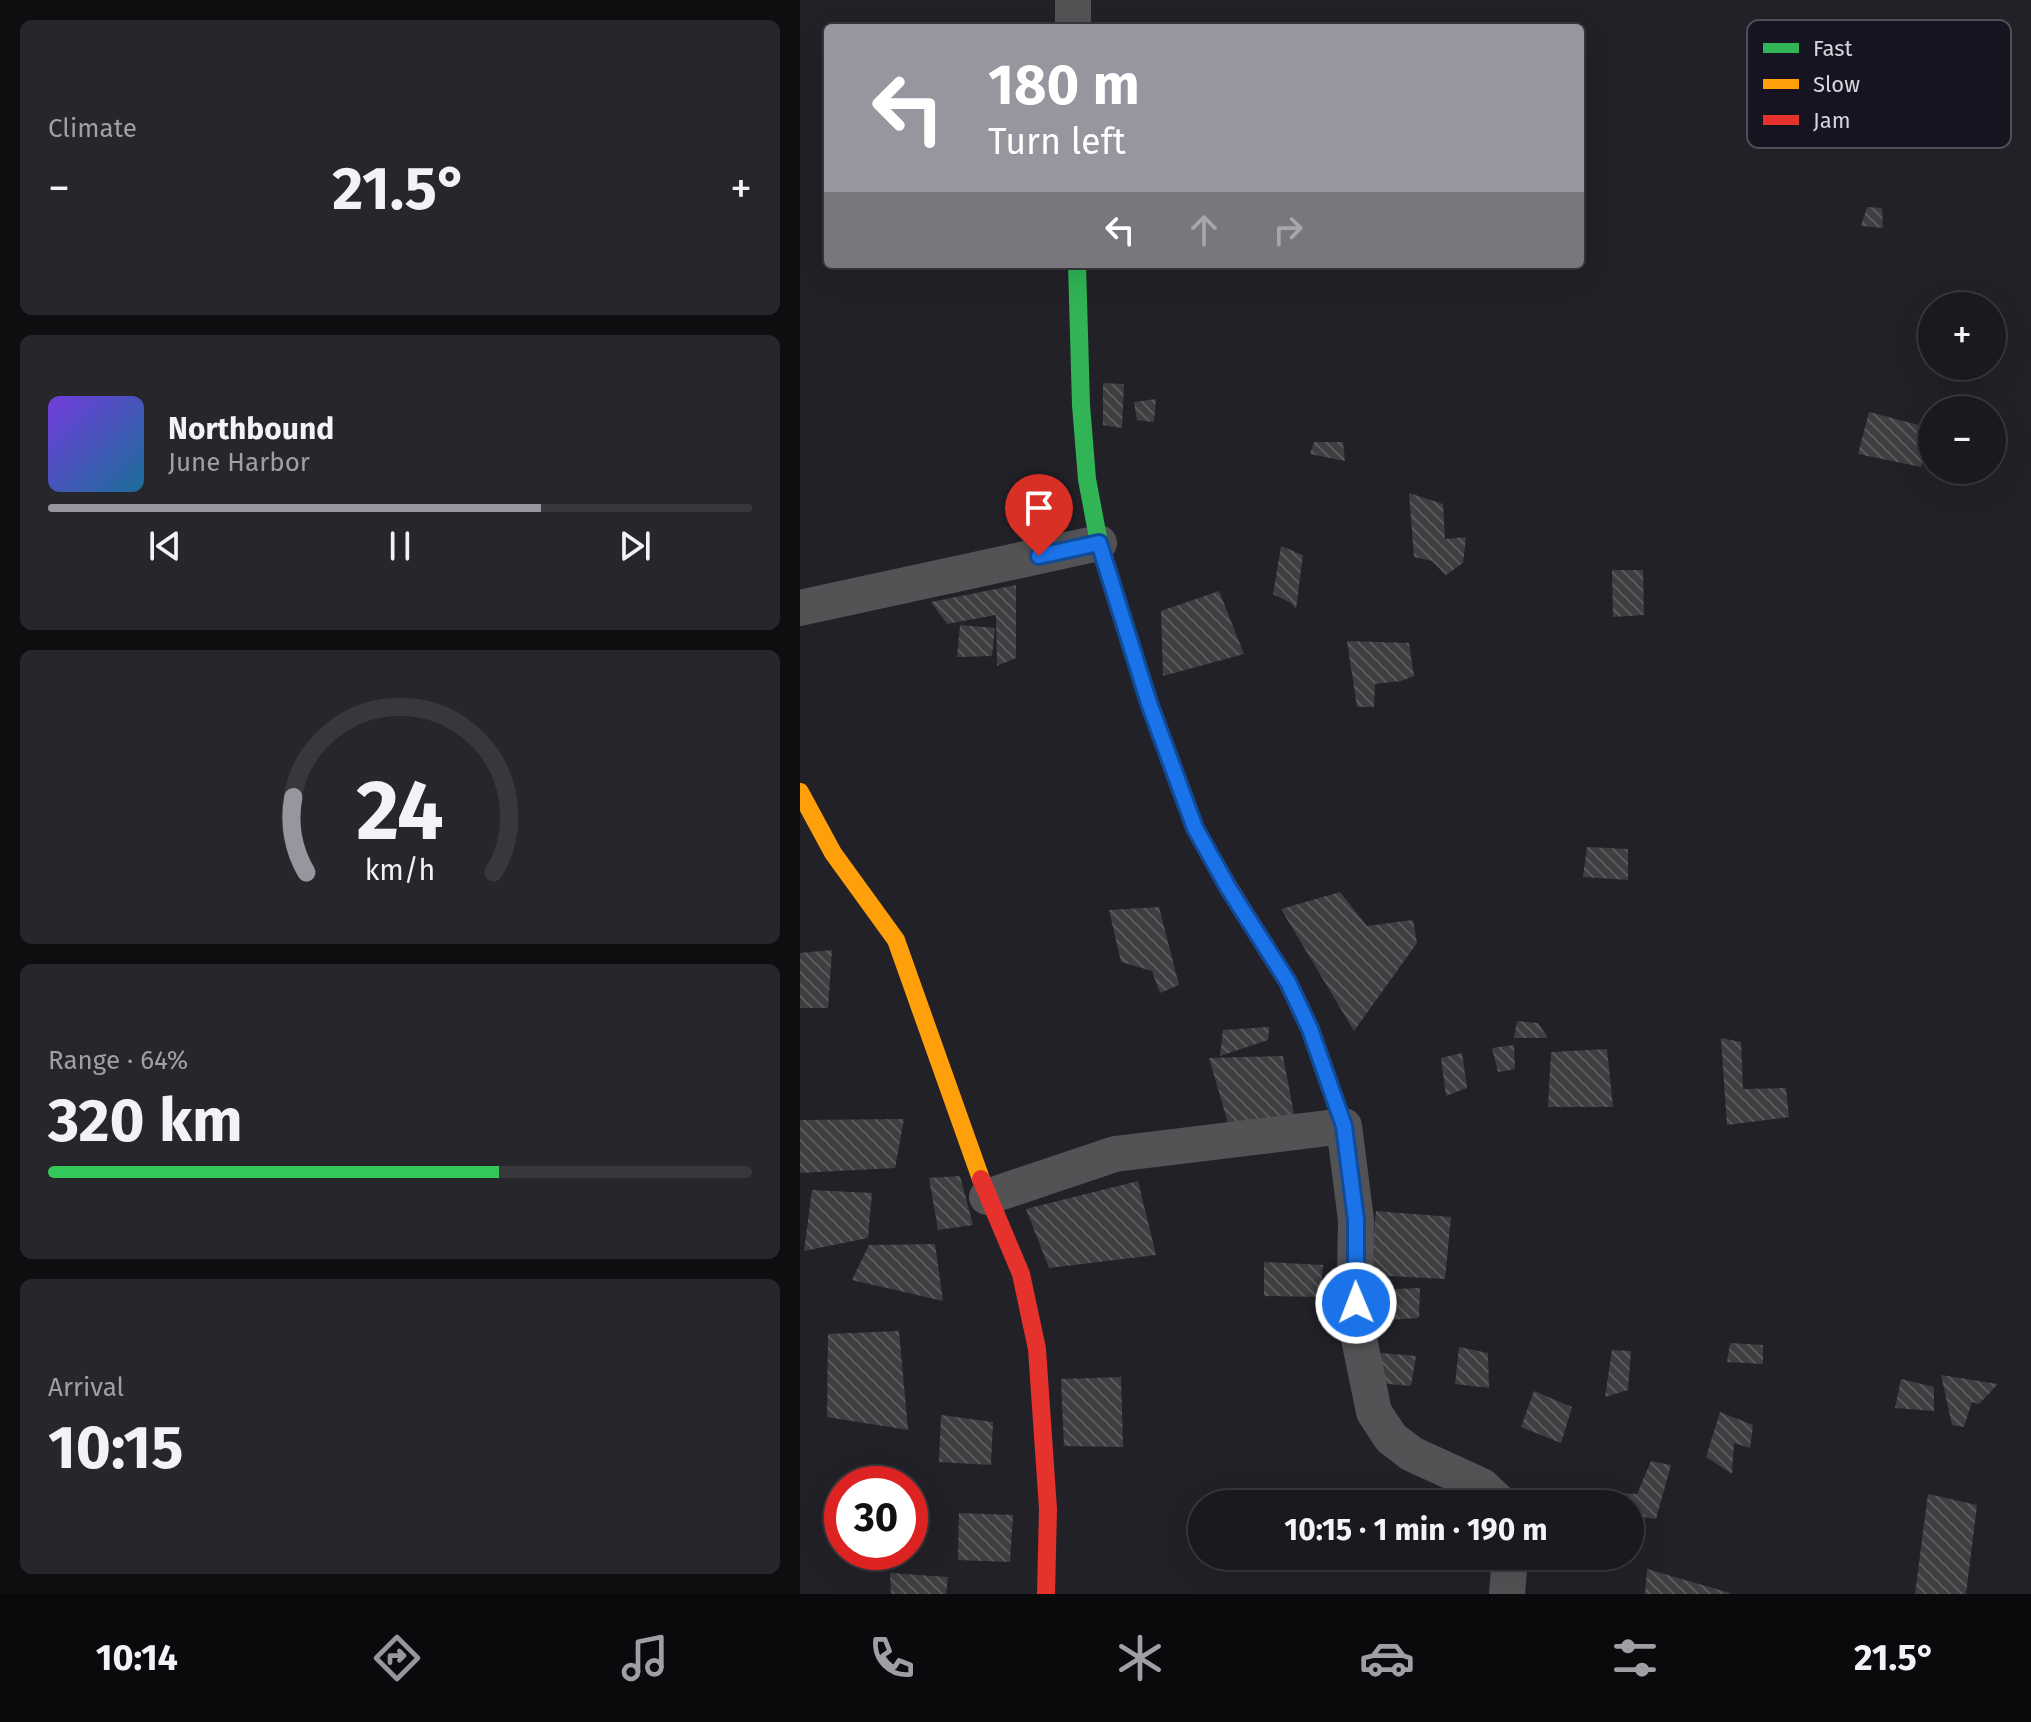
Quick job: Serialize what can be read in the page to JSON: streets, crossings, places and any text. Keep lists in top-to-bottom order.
{
  "legend": ["Fast", "Slow", "Jam"],
  "page": {
    "tile": [
      "Climate",
      ["Range · 64%", "320 km"],
      ["Arrival", "10:15"]
    ],
    "turn": ["180 m", "Turn left"],
    "heat": ["−", "21.5°", "+"],
    "map_buttons": ["+", "−"],
    "song": ["Northbound", "June Harbor"],
    "limit": "30",
    "trip": "10:15 · 1 min · 190 m",
    "tabs": ["10:14", "21.5°"],
    "gauge": ["24", "km/h"]
  }
}
